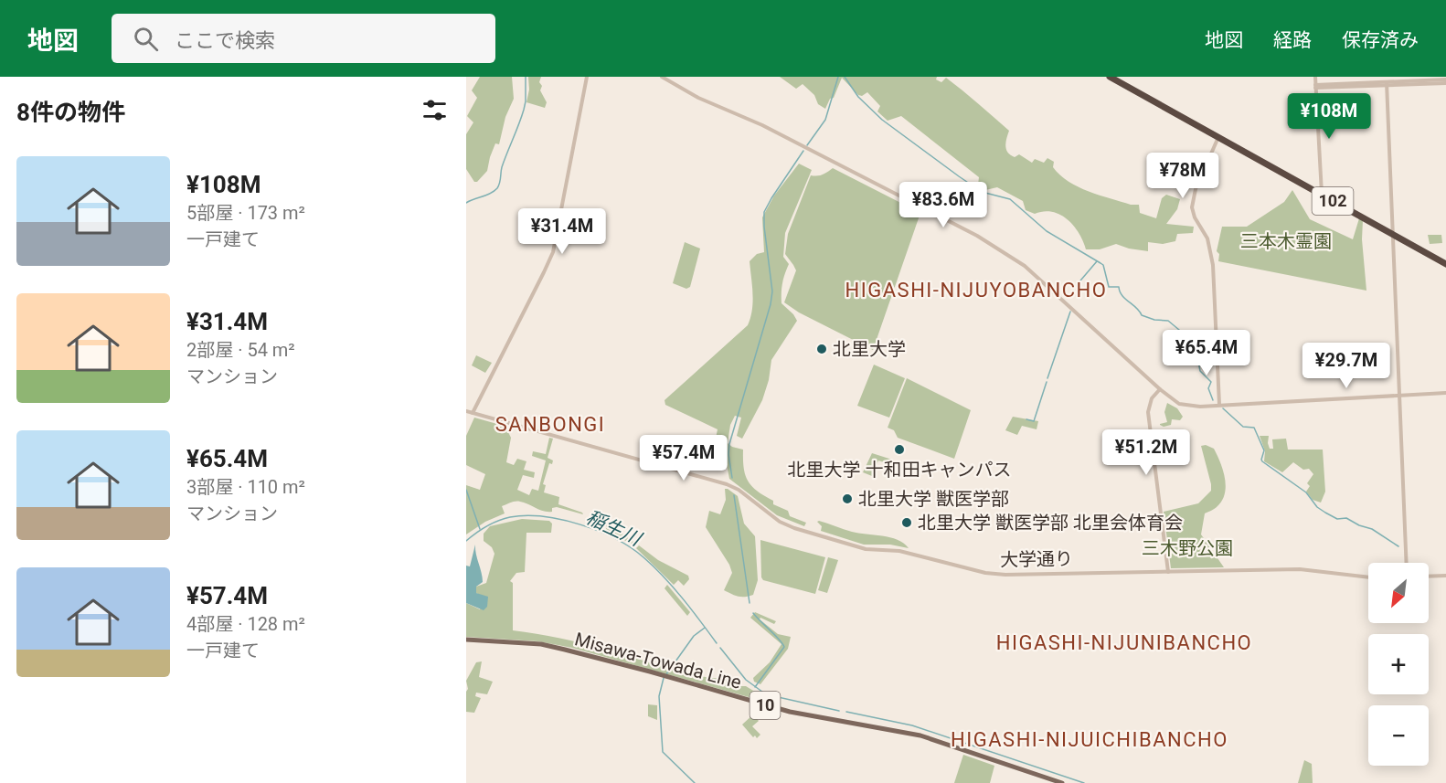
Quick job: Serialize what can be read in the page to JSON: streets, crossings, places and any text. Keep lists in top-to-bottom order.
{
  "streets": {
    "highway": ["102"],
    "main road": ["Misawa-Towada Line", "10"],
    "street": ["大学通り"]
  },
  "districts": [
    "HIGASHI-NIJUYOBANCHO",
    "SANBONGI",
    "HIGASHI-NIJUNIBANCHO",
    "HIGASHI-NIJUICHIBANCHO"
  ],
  "water": ["稲生川"],
  "parks": ["三本木霊園", "三木野公園"],
  "places": [
    "北里大学",
    "北里大学 十和田キャンパス",
    "北里大学 獣医学部",
    "北里大学 獣医学部 北里会体育会"
  ],
  "north": "bottom left",
  "page": {
    "header": "地図",
    "search": "ここで検索",
    "nav": ["地図", "経路", "保存済み"],
    "heading": "8件の物件",
    "price": [
      "¥108M",
      "¥78M",
      "¥83.6M",
      "¥31.4M",
      "¥65.4M",
      "¥29.7M",
      "¥51.2M",
      "¥57.4M"
    ],
    "list": [
      {
        "name": "¥108M",
        "note": "5部屋 · 173 m² · 一戸建て"
      },
      {
        "name": "¥31.4M",
        "note": "2部屋 · 54 m² · マンション"
      },
      {
        "name": "¥65.4M",
        "note": "3部屋 · 110 m² · マンション"
      },
      {
        "name": "¥57.4M",
        "note": "4部屋 · 128 m² · 一戸建て"
      }
    ],
    "map_buttons": ["+", "−"]
  }
}
